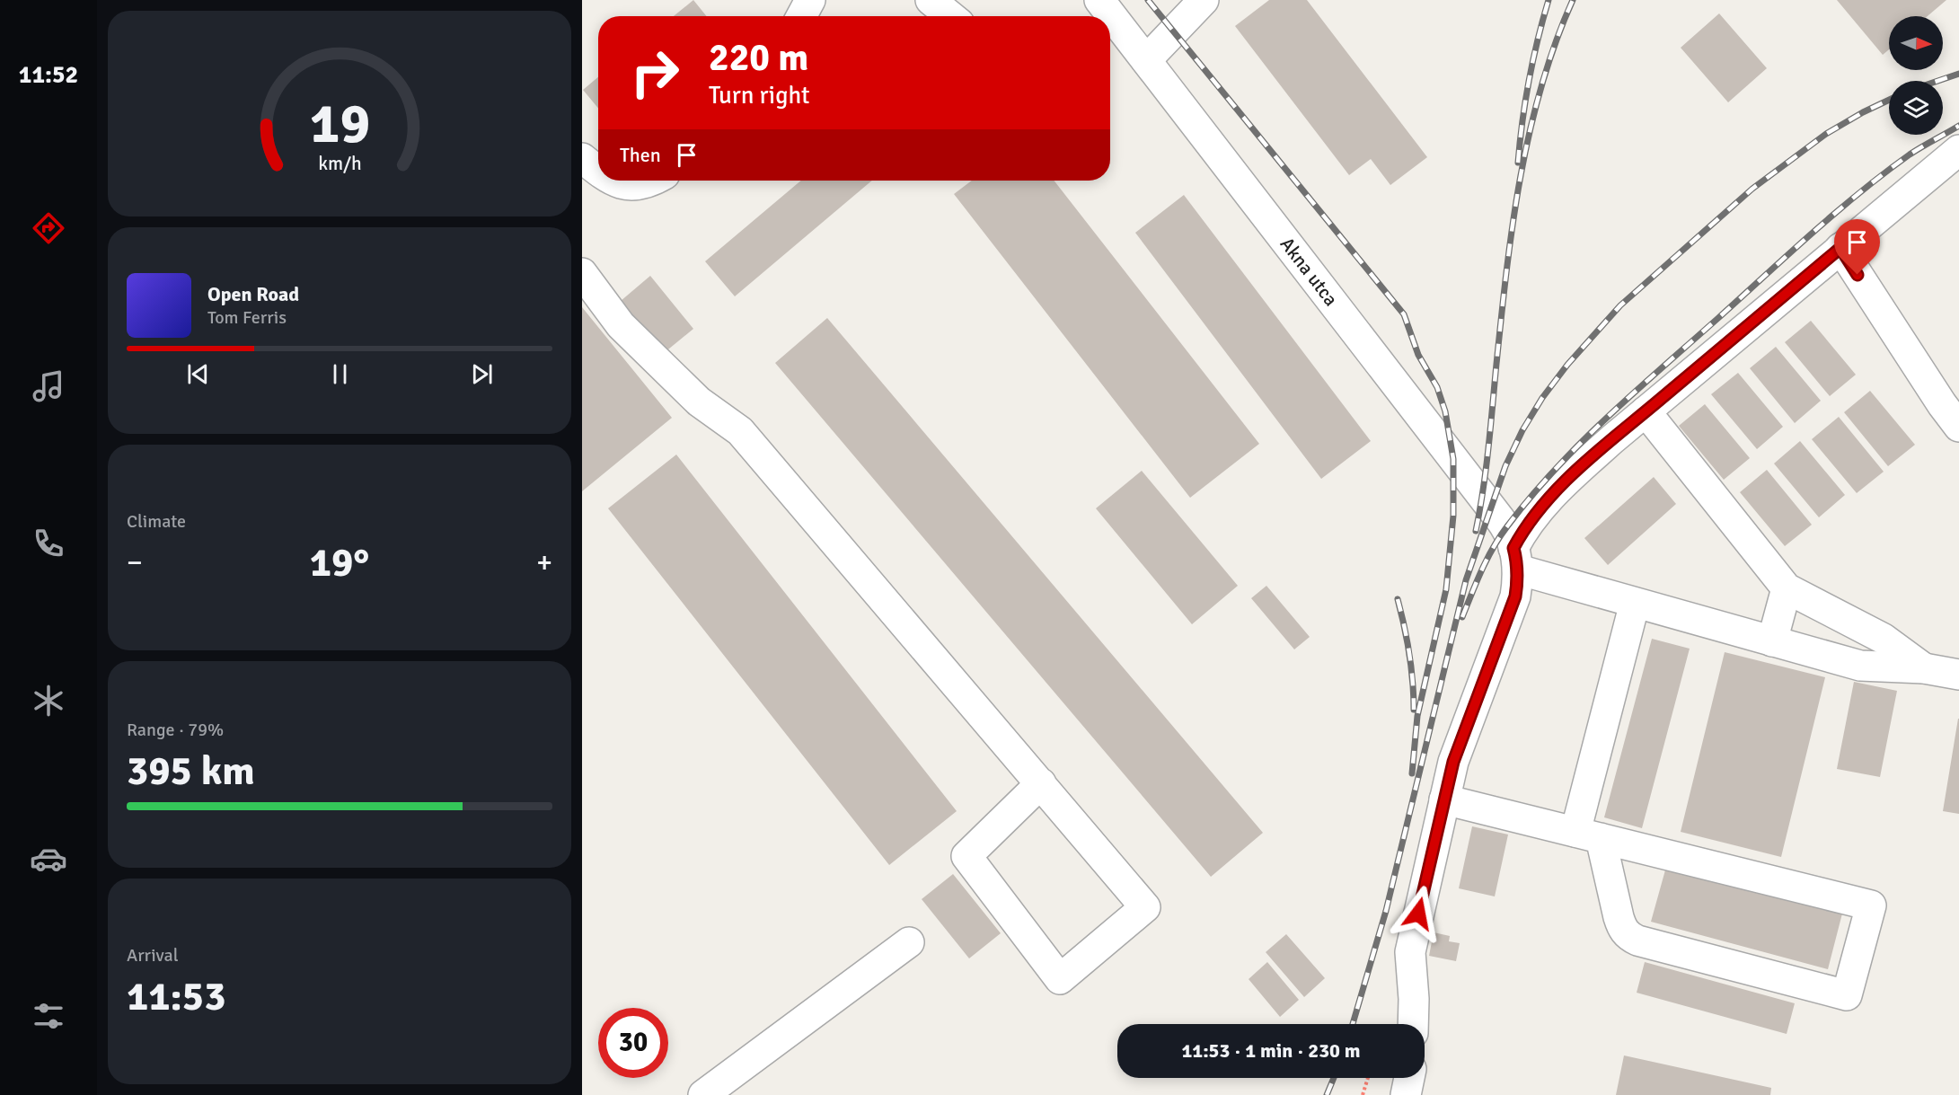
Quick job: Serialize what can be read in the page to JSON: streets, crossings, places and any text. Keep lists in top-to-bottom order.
{
  "streets": {
    "street": ["Akna utca"]
  },
  "north": "right",
  "page": {
    "tabs": "11:52",
    "turn": ["220 m", "Turn right"],
    "then": "Then",
    "song": ["Open Road", "Tom Ferris"],
    "tile": [
      "Climate",
      ["Range · 79%", "395 km"],
      ["Arrival", "11:53"]
    ],
    "heat": ["−", "19°", "+"],
    "limit": "30",
    "trip": "11:53 · 1 min · 230 m",
    "gauge": ["19", "km/h"]
  }
}
